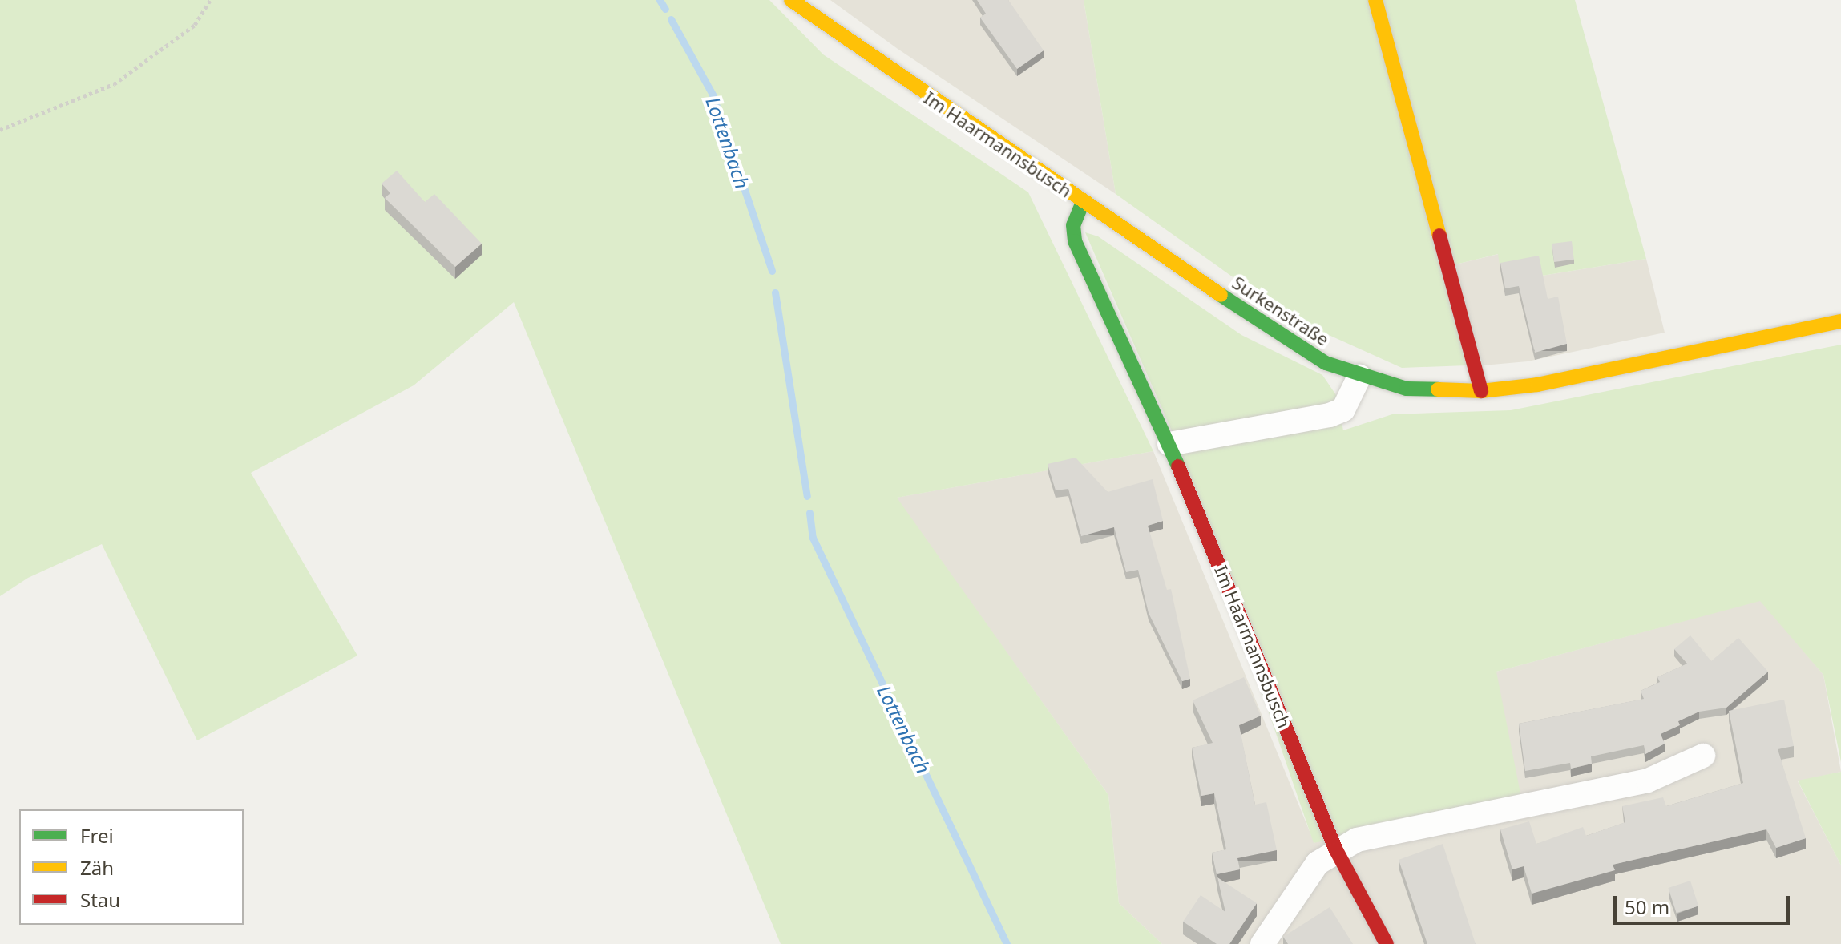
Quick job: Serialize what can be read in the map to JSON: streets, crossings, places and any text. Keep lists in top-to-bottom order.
{
  "streets": {
    "street": ["Im Haarmannsbusch", "Surkenstraße"]
  },
  "crossings": [
    ["Im Haarmannsbusch", "Surkenstraße"]
  ],
  "water": ["Lottenbach"],
  "legend": ["Frei", "Zäh", "Stau"],
  "scale_bar": "50 m"
}
